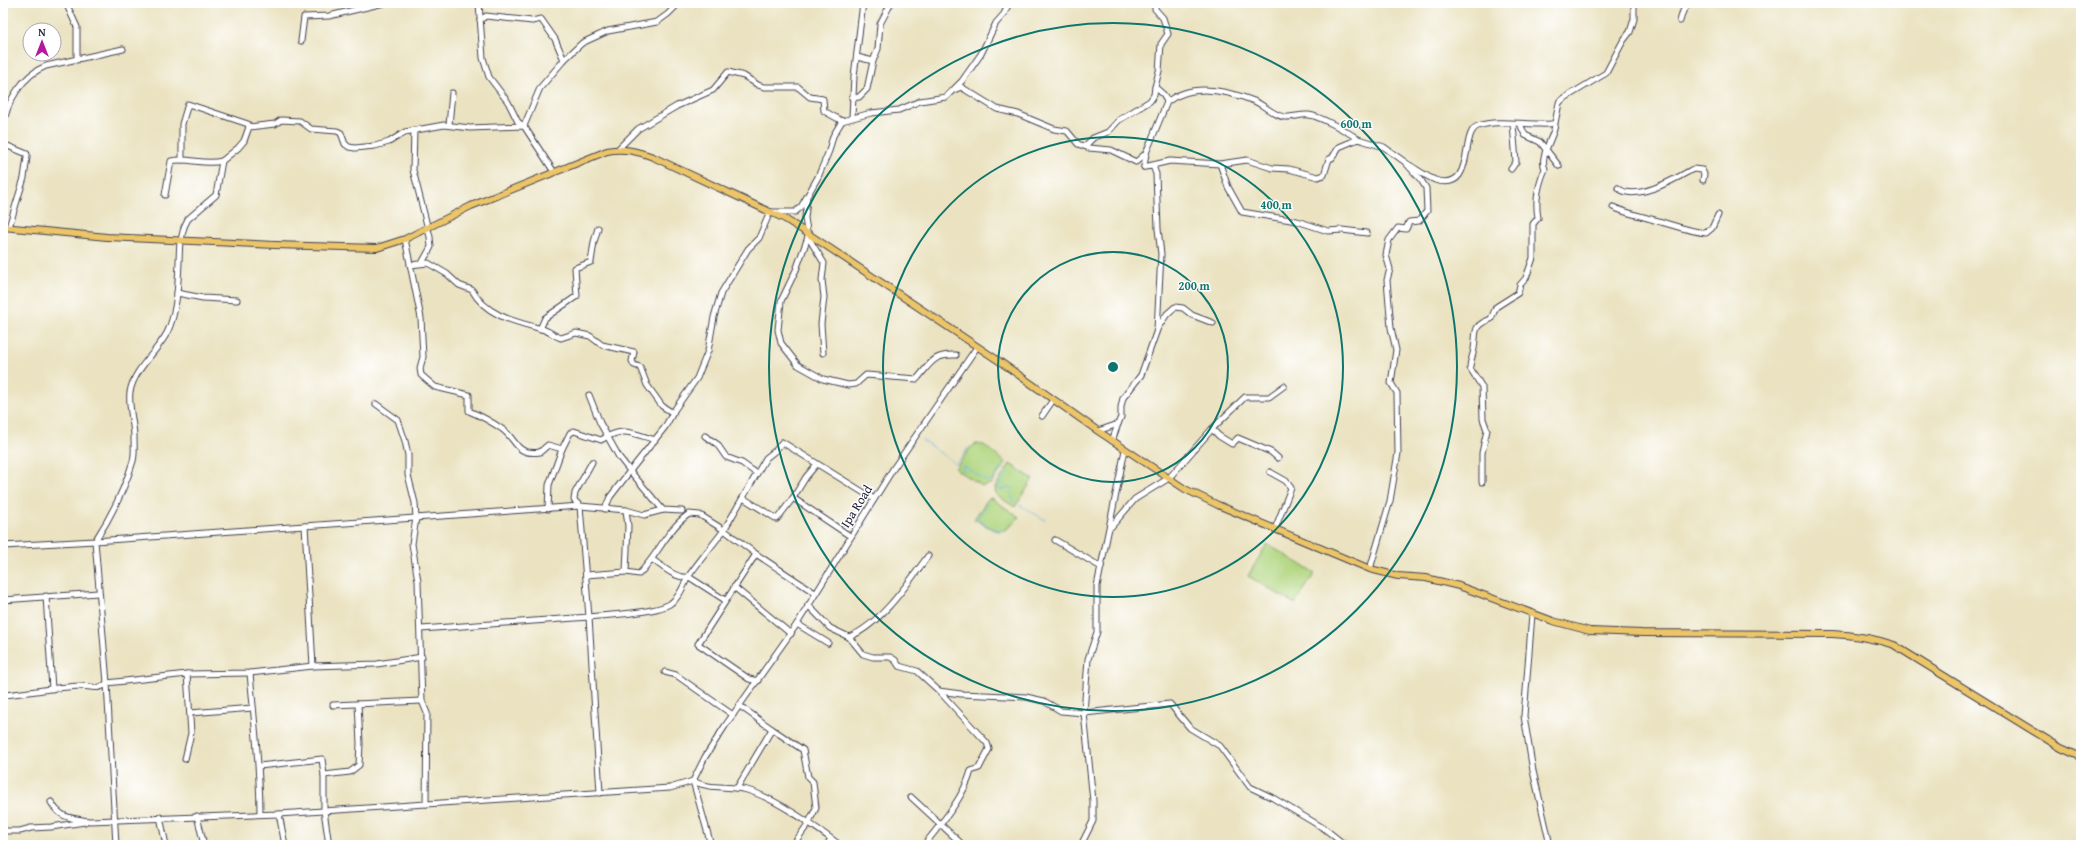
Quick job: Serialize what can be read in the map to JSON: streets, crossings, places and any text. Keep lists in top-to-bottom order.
{
  "streets": {
    "street": ["Ipa Road"]
  },
  "north": "top",
  "rings": ["600 m", "400 m", "200 m"]
}
